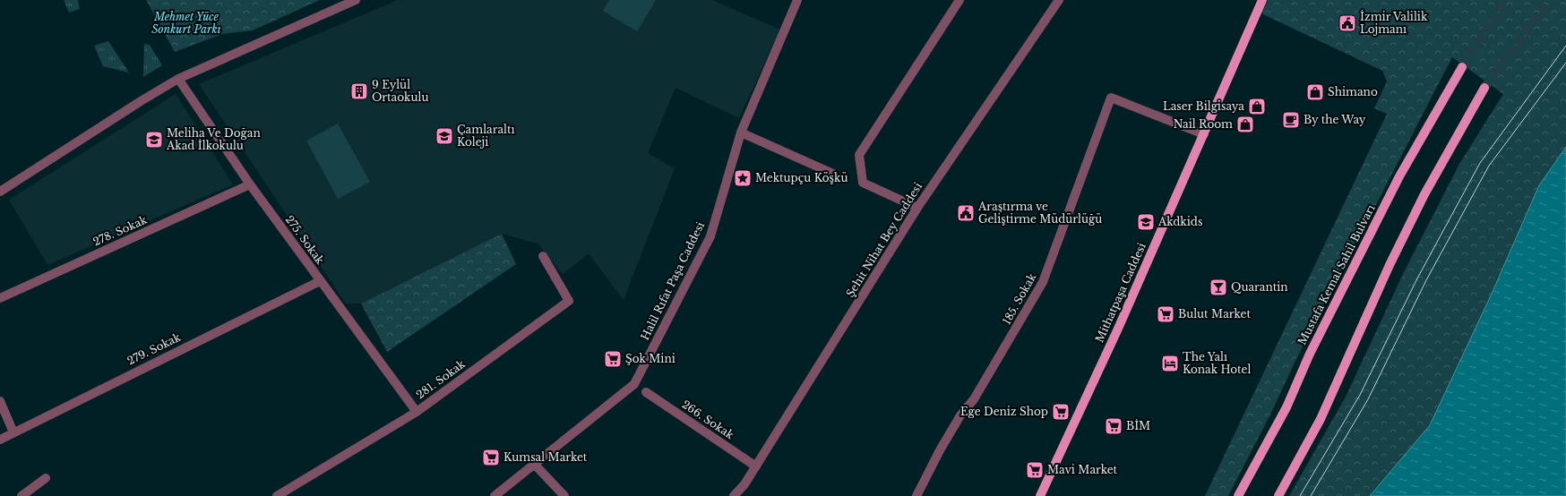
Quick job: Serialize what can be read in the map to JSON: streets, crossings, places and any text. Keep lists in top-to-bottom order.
{
  "streets": {
    "main road": ["Mustafa Kemal Sahil Bulvarı", "Mithatpaşa Caddesi"],
    "street": [
      "278. Sokak",
      "275. Sokak",
      "Şehit Nihat Bey Caddesi",
      "Halil Rıfat Paşa Caddesi",
      "185. Sokak",
      "279. Sokak",
      "281. Sokak",
      "266. Sokak"
    ]
  },
  "crossings": [
    ["278. Sokak", "275. Sokak"],
    ["275. Sokak", "279. Sokak"],
    ["275. Sokak", "281. Sokak"],
    ["Şehit Nihat Bey Caddesi", "266. Sokak"],
    ["Mithatpaşa Caddesi", "185. Sokak"]
  ],
  "parks": ["Mehmet Yüce Sonkurt Parkı"],
  "places": {
    "public building": ["İzmir Valilik Lojmanı", "Araştırma ve Geliştirme Müdürlüğü"],
    "building": ["9 Eylül Ortaokulu"],
    "shop": ["Shimano", "Laser Bilgisaya", "Nail Room"],
    "cafe": ["By the Way"],
    "school or university": ["Çamlaraltı Koleji", "Meliha Ve Doğan Akad İlkokulu", "Akdkids"],
    "place": ["Mektupçu Köşkü"],
    "bar": ["Quarantin"],
    "supermarket": [
      "Bulut Market",
      "Şok Mini",
      "Ege Deniz Shop",
      "BİM",
      "Kumsal Market",
      "Mavi Market"
    ],
    "hotel": ["The Yalı Konak Hotel"]
  }
}
